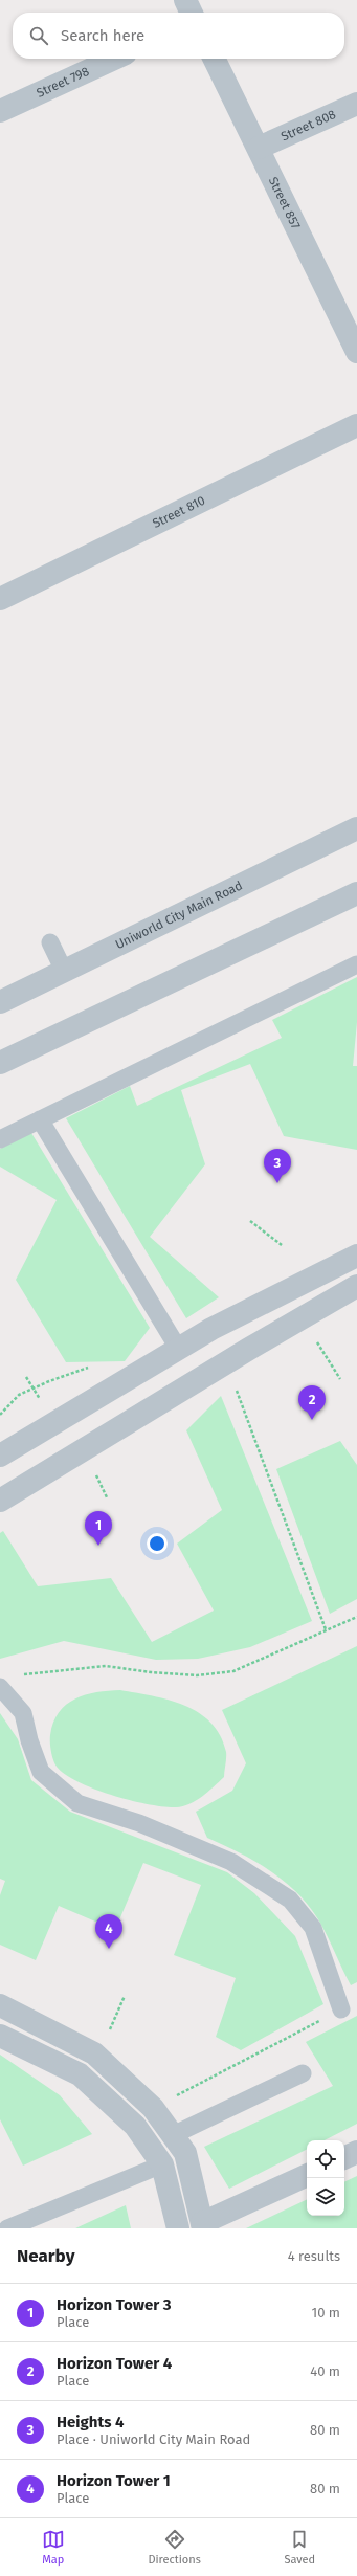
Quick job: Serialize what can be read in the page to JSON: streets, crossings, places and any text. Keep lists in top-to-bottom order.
{
  "streets": {
    "street": [
      "Street 798",
      "Street 808",
      "Street 857",
      "Street 810",
      "Uniworld City Main Road"
    ]
  },
  "crossings": [
    ["Street 808", "Street 857"]
  ],
  "page": {
    "search": "Search here",
    "pins": [
      "3",
      "2",
      "1",
      "4"
    ],
    "heading": ["Nearby", "4 results"],
    "list": [
      {
        "mark": "1",
        "name": "Horizon Tower 3",
        "note": "Place",
        "value": "10 m"
      },
      {
        "mark": "2",
        "name": "Horizon Tower 4",
        "note": "Place",
        "value": "40 m"
      },
      {
        "mark": "3",
        "name": "Heights 4",
        "note": "Place · Uniworld City Main Road",
        "value": "80 m"
      },
      {
        "mark": "4",
        "name": "Horizon Tower 1",
        "note": "Place",
        "value": "80 m"
      }
    ],
    "nav": ["Map", "Directions", "Saved"]
  }
}
